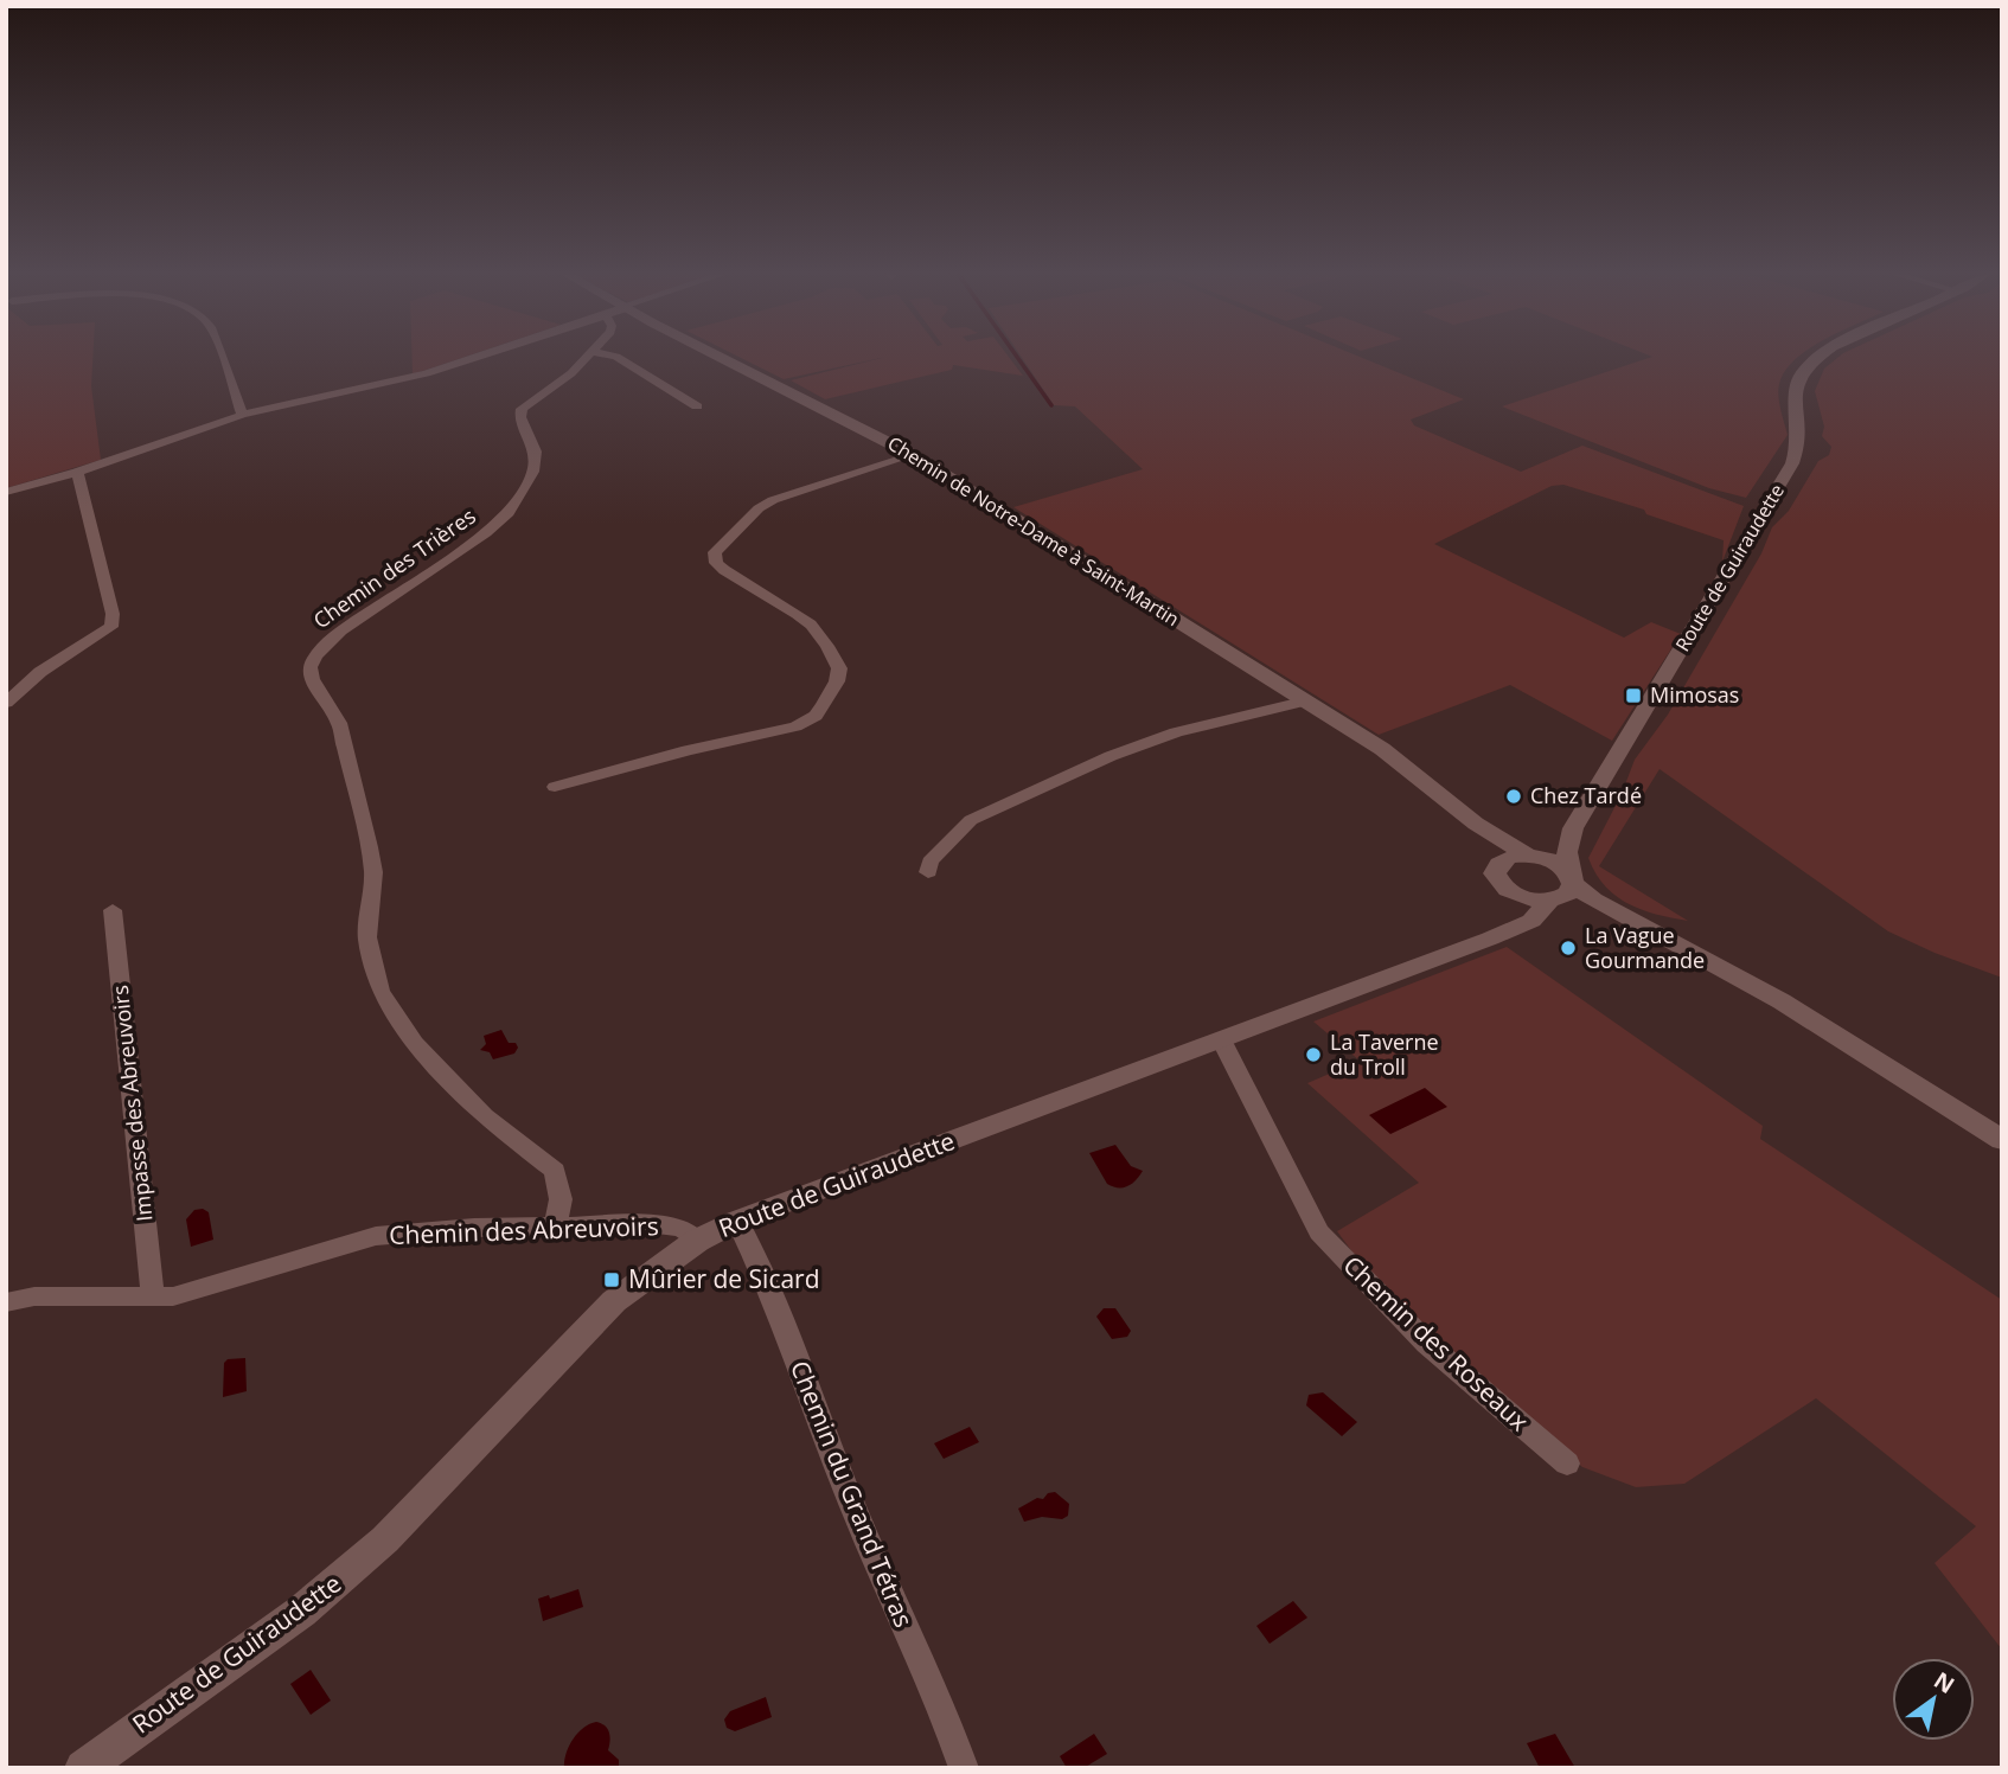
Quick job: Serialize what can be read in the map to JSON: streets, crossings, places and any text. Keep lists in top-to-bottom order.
{
  "streets": {
    "street": [
      "Chemin de Notre-Dame à Saint-Martin",
      "Route de Guiraudette",
      "Chemin des Trières",
      "Impasse des Abreuvoirs",
      "Chemin des Abreuvoirs",
      "Chemin des Roseaux",
      "Chemin du Grand Tétras"
    ]
  },
  "crossings": [
    ["Chemin de Notre-Dame à Saint-Martin", "Route de Guiraudette"],
    ["Route de Guiraudette", "Chemin des Abreuvoirs"],
    ["Route de Guiraudette", "Chemin des Roseaux"],
    ["Route de Guiraudette", "Chemin du Grand Tétras"],
    ["Chemin des Trières", "Chemin des Abreuvoirs"],
    ["Impasse des Abreuvoirs", "Chemin des Abreuvoirs"]
  ],
  "places": {
    "transit": ["Mimosas", "Mûrier de Sicard"],
    "other": ["Chez Tardé", "La Vague Gourmande", "La Taverne du Troll"]
  },
  "north": "top right"
}
